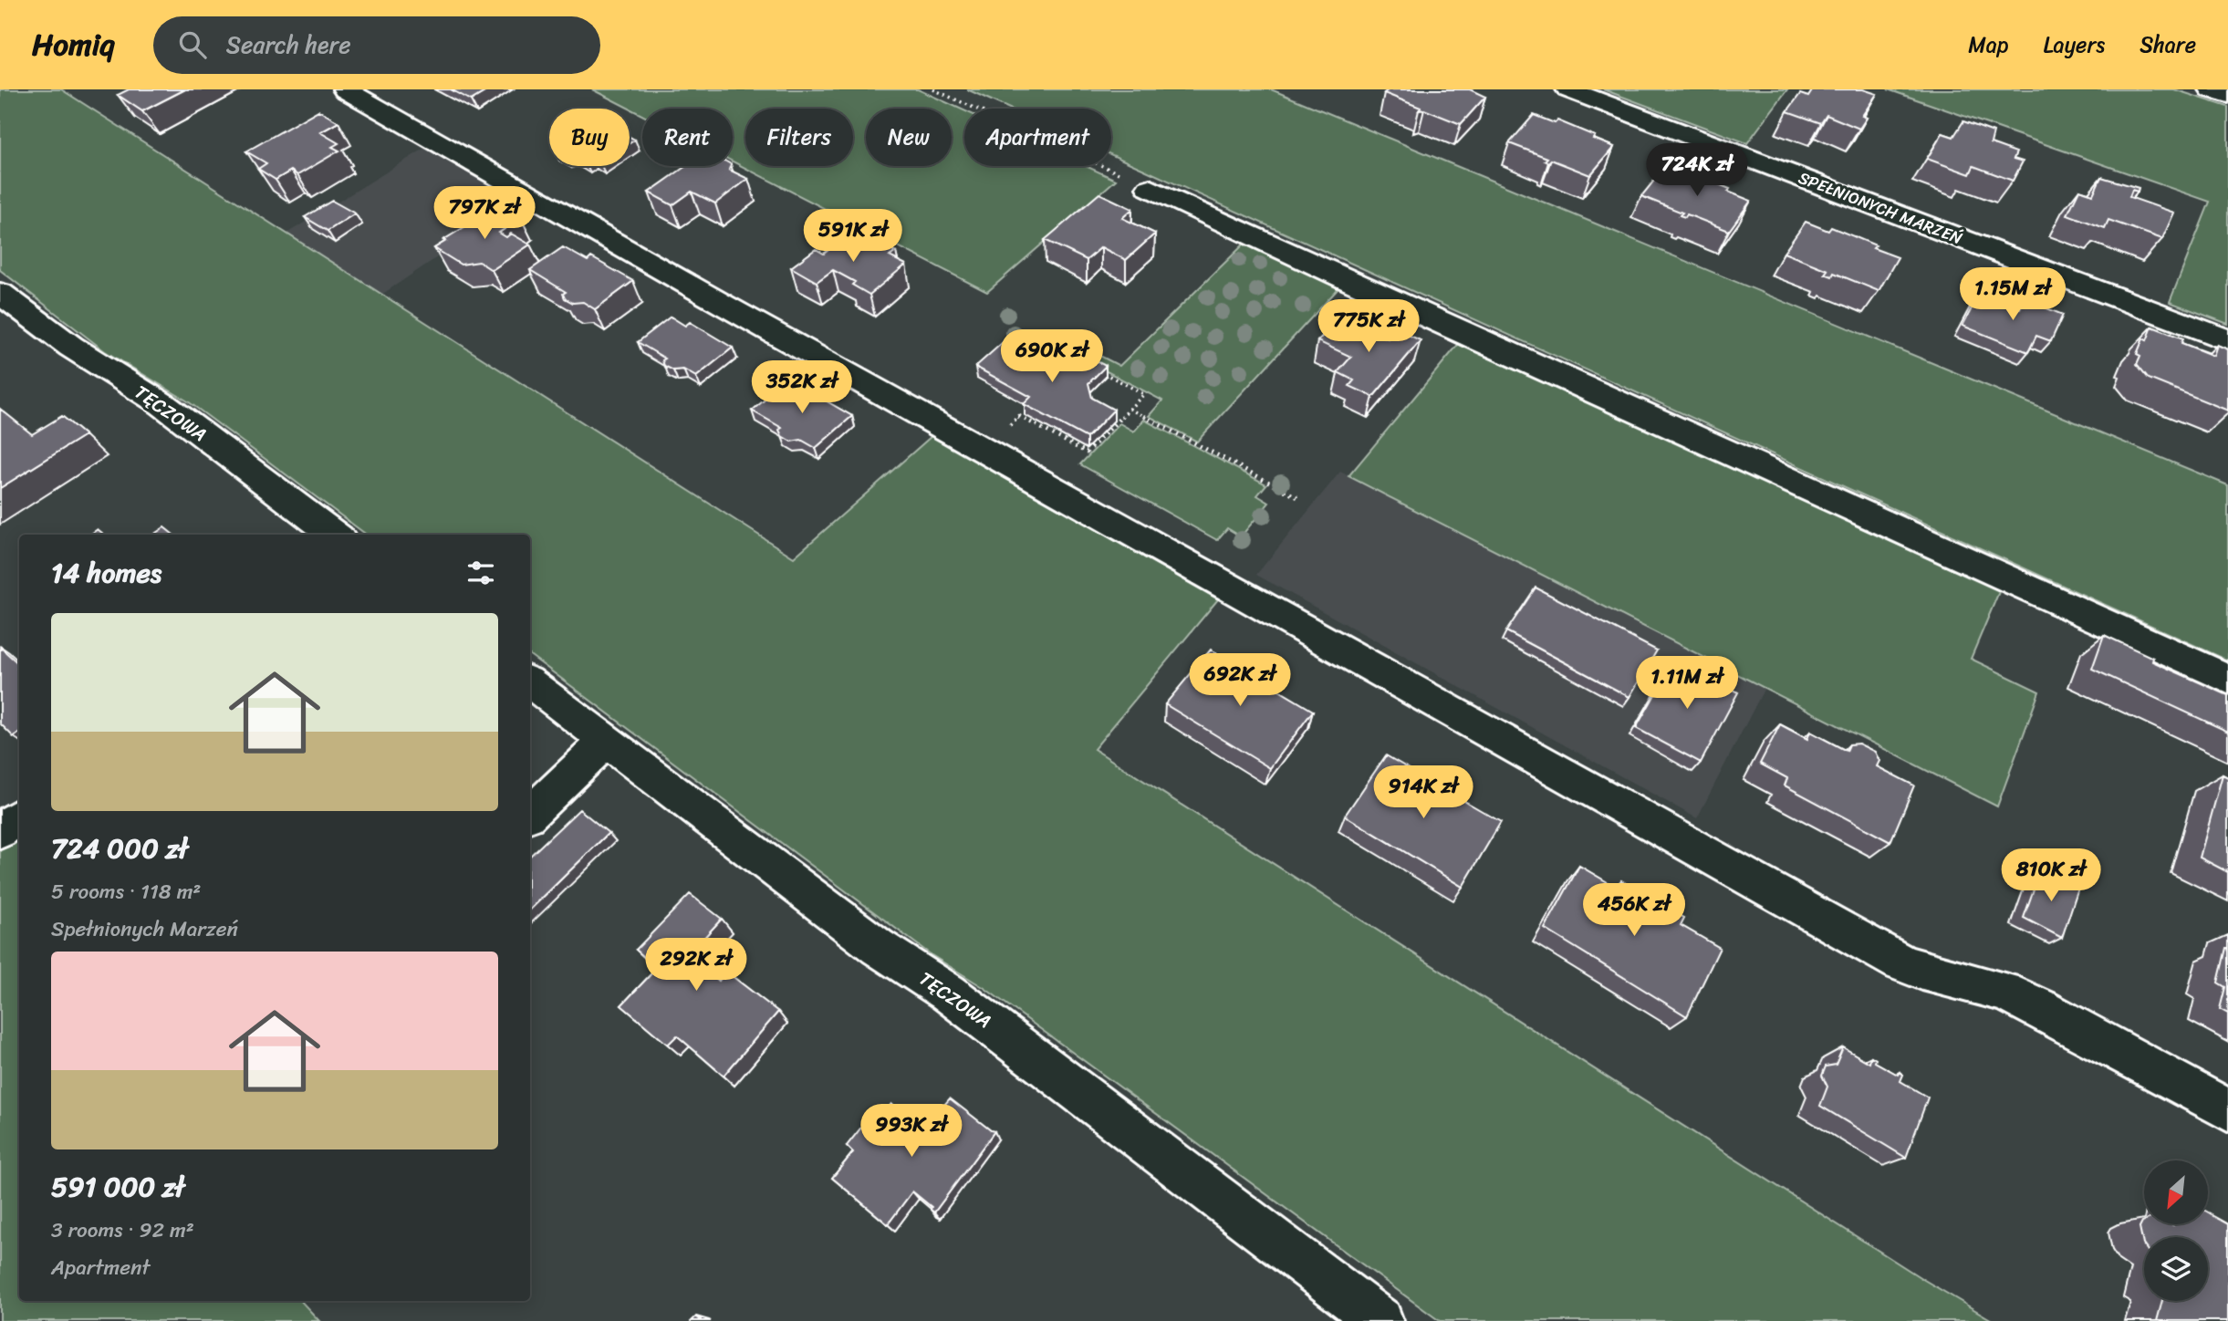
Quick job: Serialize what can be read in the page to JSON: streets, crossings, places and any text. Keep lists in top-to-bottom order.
{
  "streets": {
    "street": ["SPEŁNIONYCH MARZEŃ", "TĘCZOWA"]
  },
  "north": "bottom left",
  "page": {
    "header": "Homiq",
    "search": "Search here",
    "nav": ["Map", "Layers", "Share"],
    "chip": [
      "Buy",
      "Rent",
      "Filters",
      "New",
      "Apartment"
    ],
    "price": [
      "724K zł",
      "797K zł",
      "591K zł",
      "1.15M zł",
      "775K zł",
      "690K zł",
      "352K zł",
      "692K zł",
      "1.11M zł",
      "914K zł",
      "810K zł",
      "456K zł",
      "292K zł",
      "993K zł"
    ],
    "heading": "14 homes",
    "list": [
      {
        "name": "724 000 zł",
        "note": "5 rooms · 118 m² · Spełnionych Marzeń"
      },
      {
        "name": "591 000 zł",
        "note": "3 rooms · 92 m² · Apartment"
      }
    ]
  }
}
